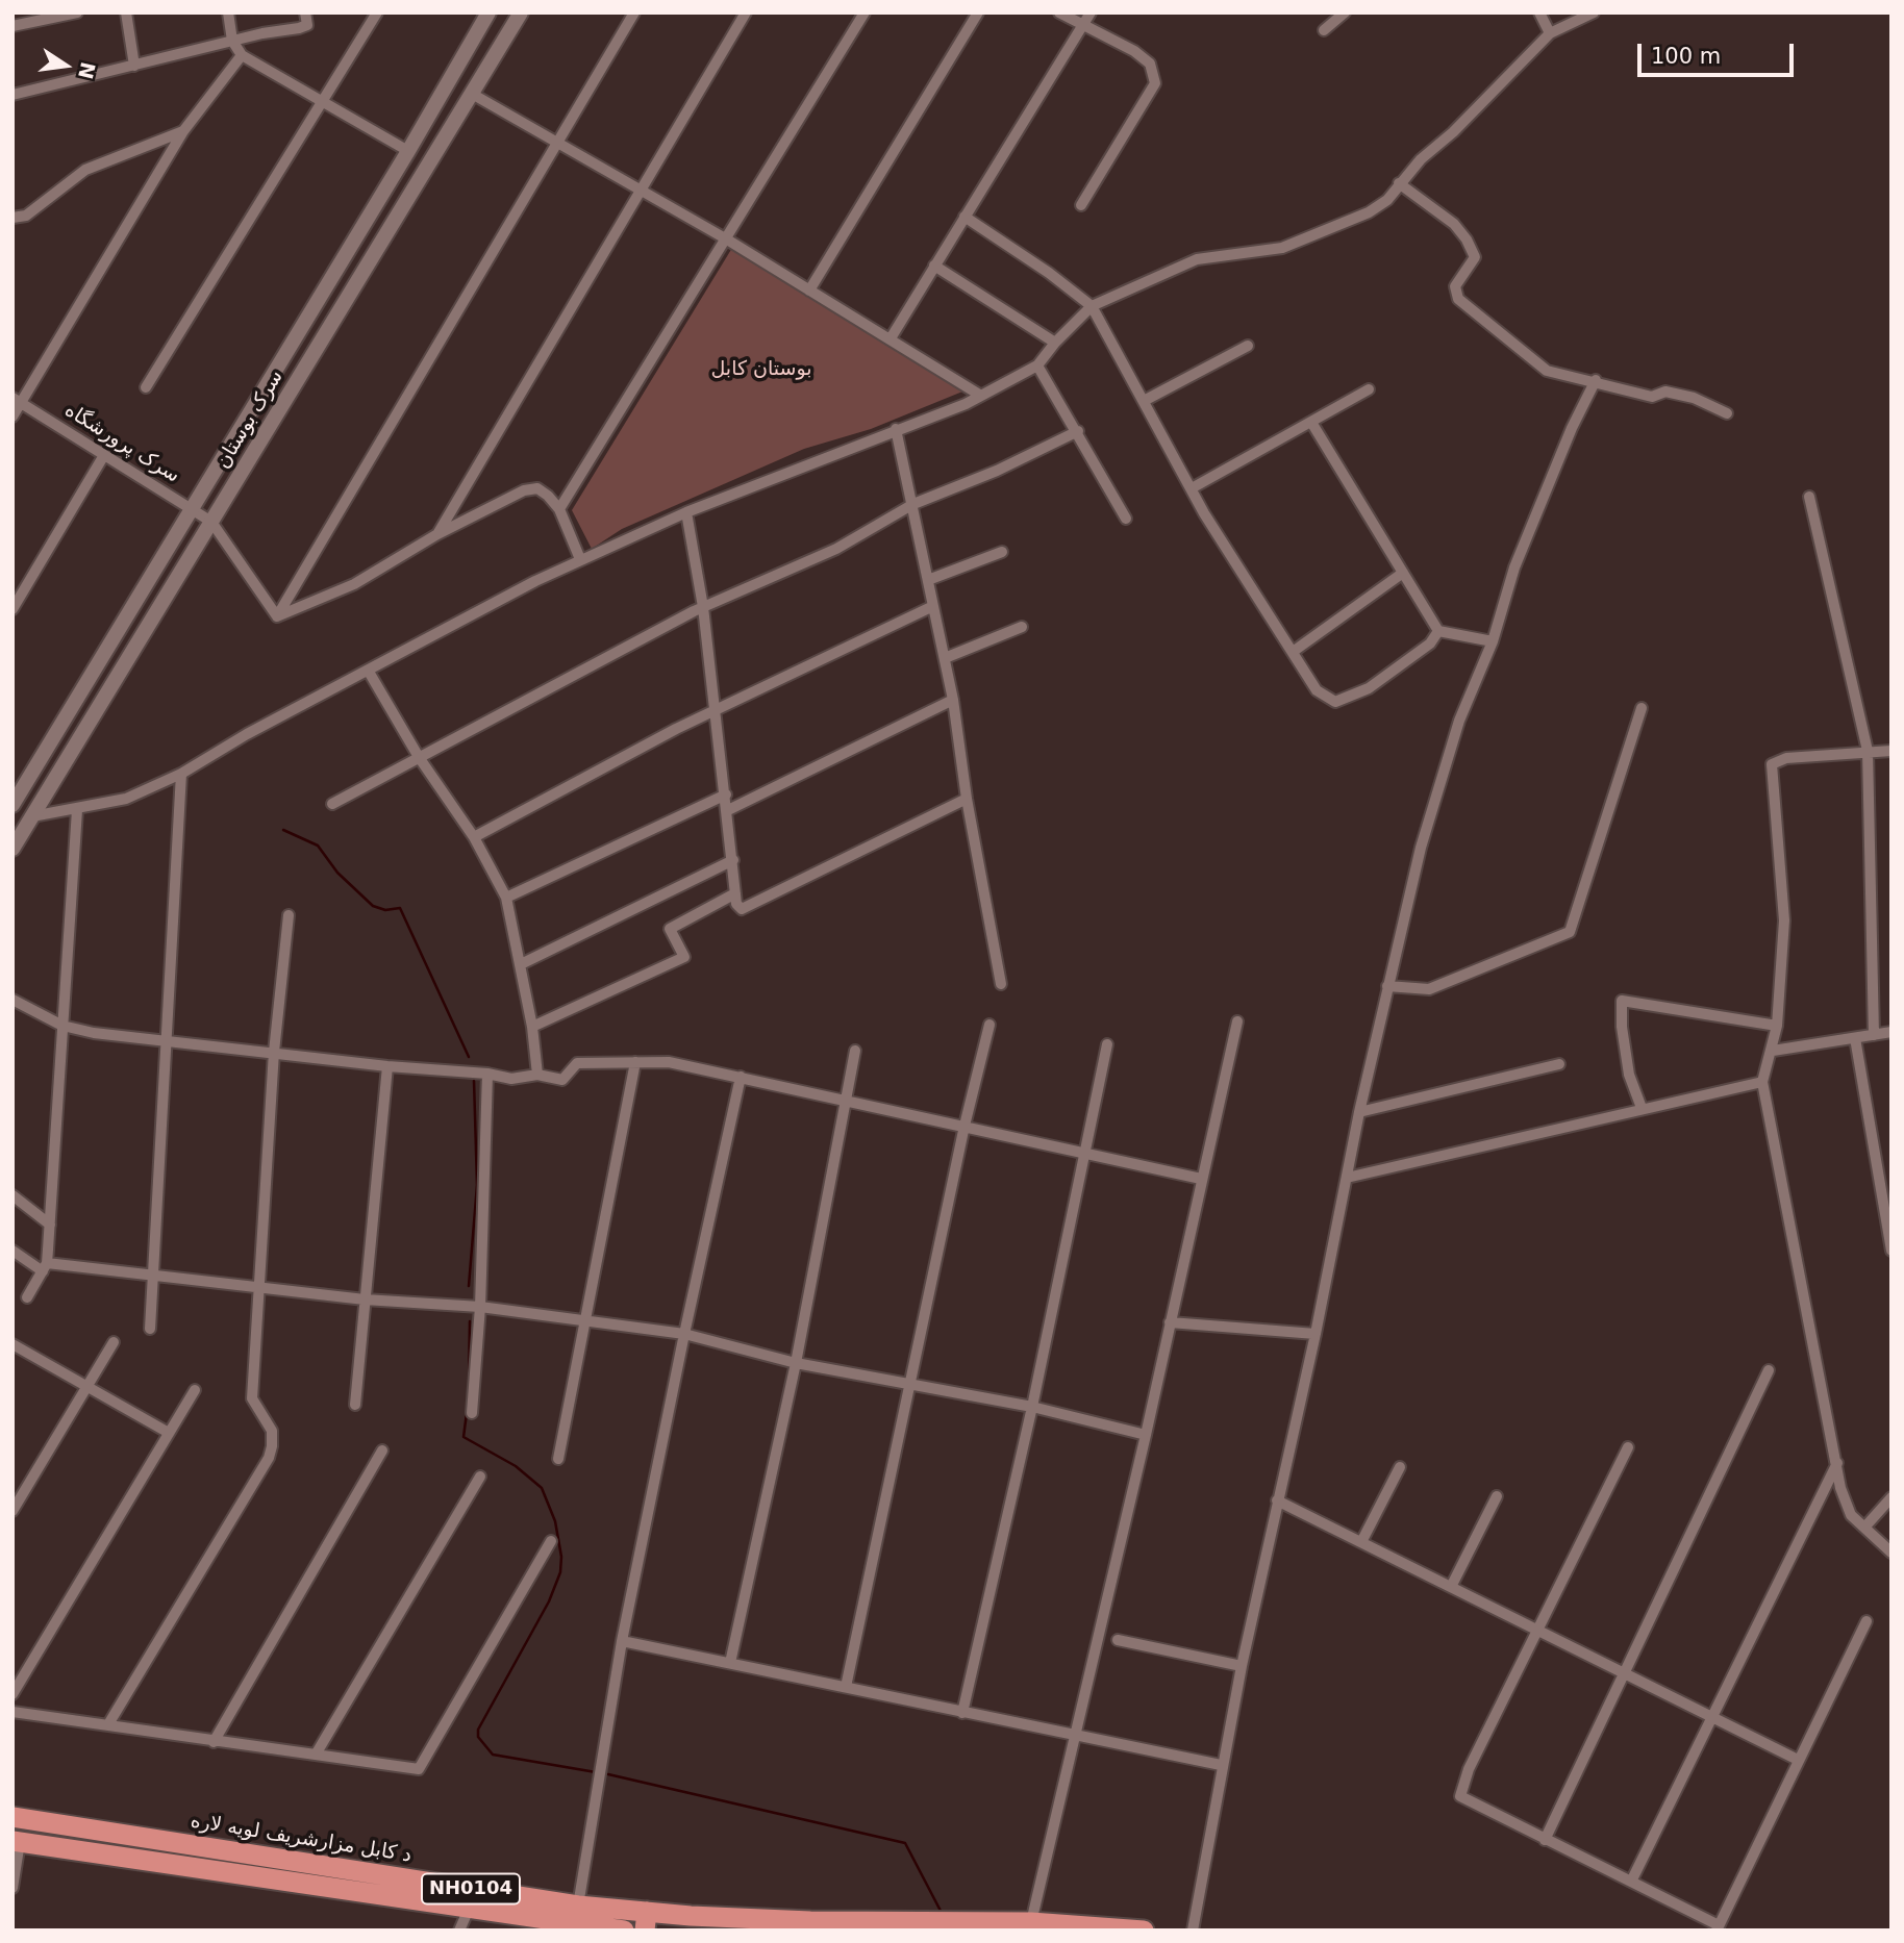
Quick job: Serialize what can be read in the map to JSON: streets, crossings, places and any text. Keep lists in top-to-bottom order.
{
  "streets": {
    "highway": ["د کابل مزارشریف لویه لاره", "NH0104"],
    "street": ["سرک بوستان", "سرک پرورشگاه"]
  },
  "crossings": [
    ["سرک بوستان", "سرک پرورشگاه"],
    ["د کابل مزارشریف لویه لاره", "NH0104"]
  ],
  "parks": ["بوستان کابل"],
  "scale_bar": "100 m",
  "north": "right"
}
